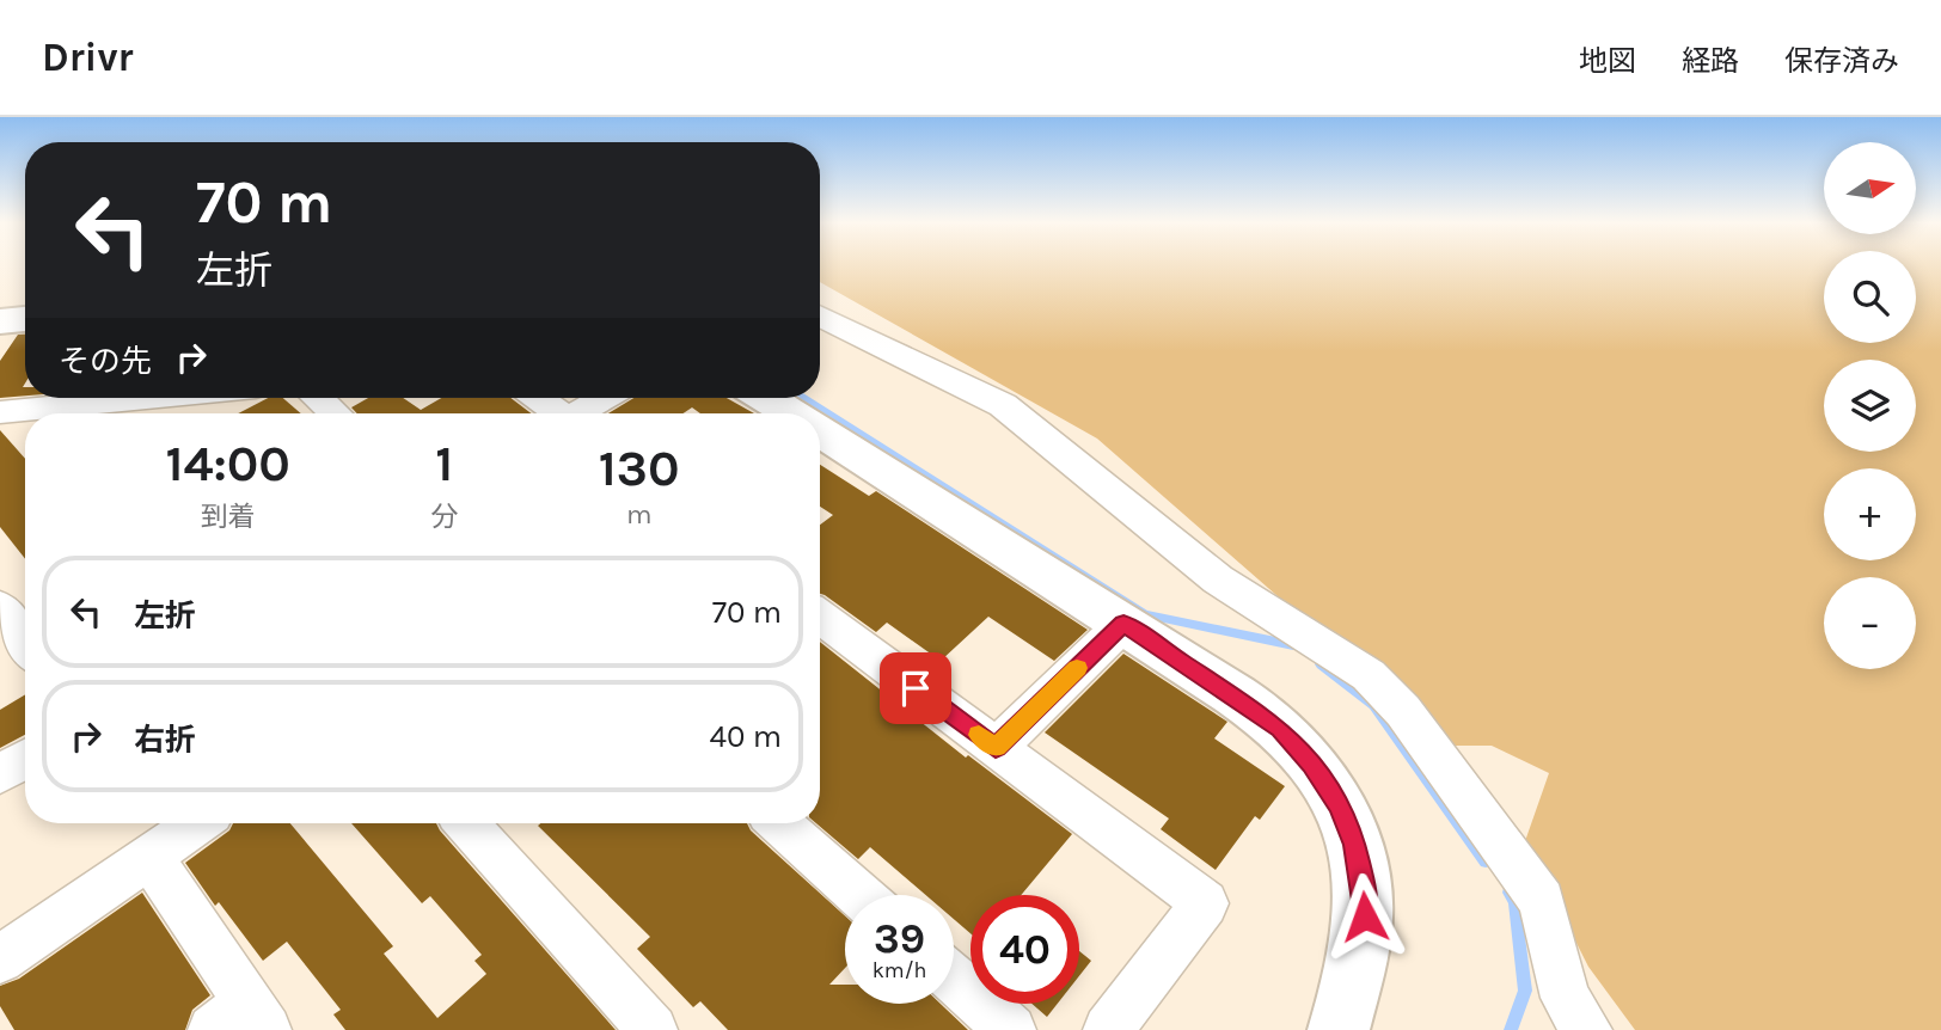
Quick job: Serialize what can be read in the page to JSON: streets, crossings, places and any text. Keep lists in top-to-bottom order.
{
  "north": "right",
  "page": {
    "header": "Drivr",
    "nav": ["地図", "経路", "保存済み"],
    "map_buttons": ["+", "−"],
    "turn": ["70 m", "左折"],
    "then": "その先",
    "eta": [
      "14:00",
      "到着",
      "1",
      "分",
      "130",
      "m"
    ],
    "list": [
      {
        "name": "左折",
        "value": "70 m"
      },
      {
        "name": "右折",
        "value": "40 m"
      }
    ],
    "speed": "39 km/h",
    "limit": "40"
  }
}
